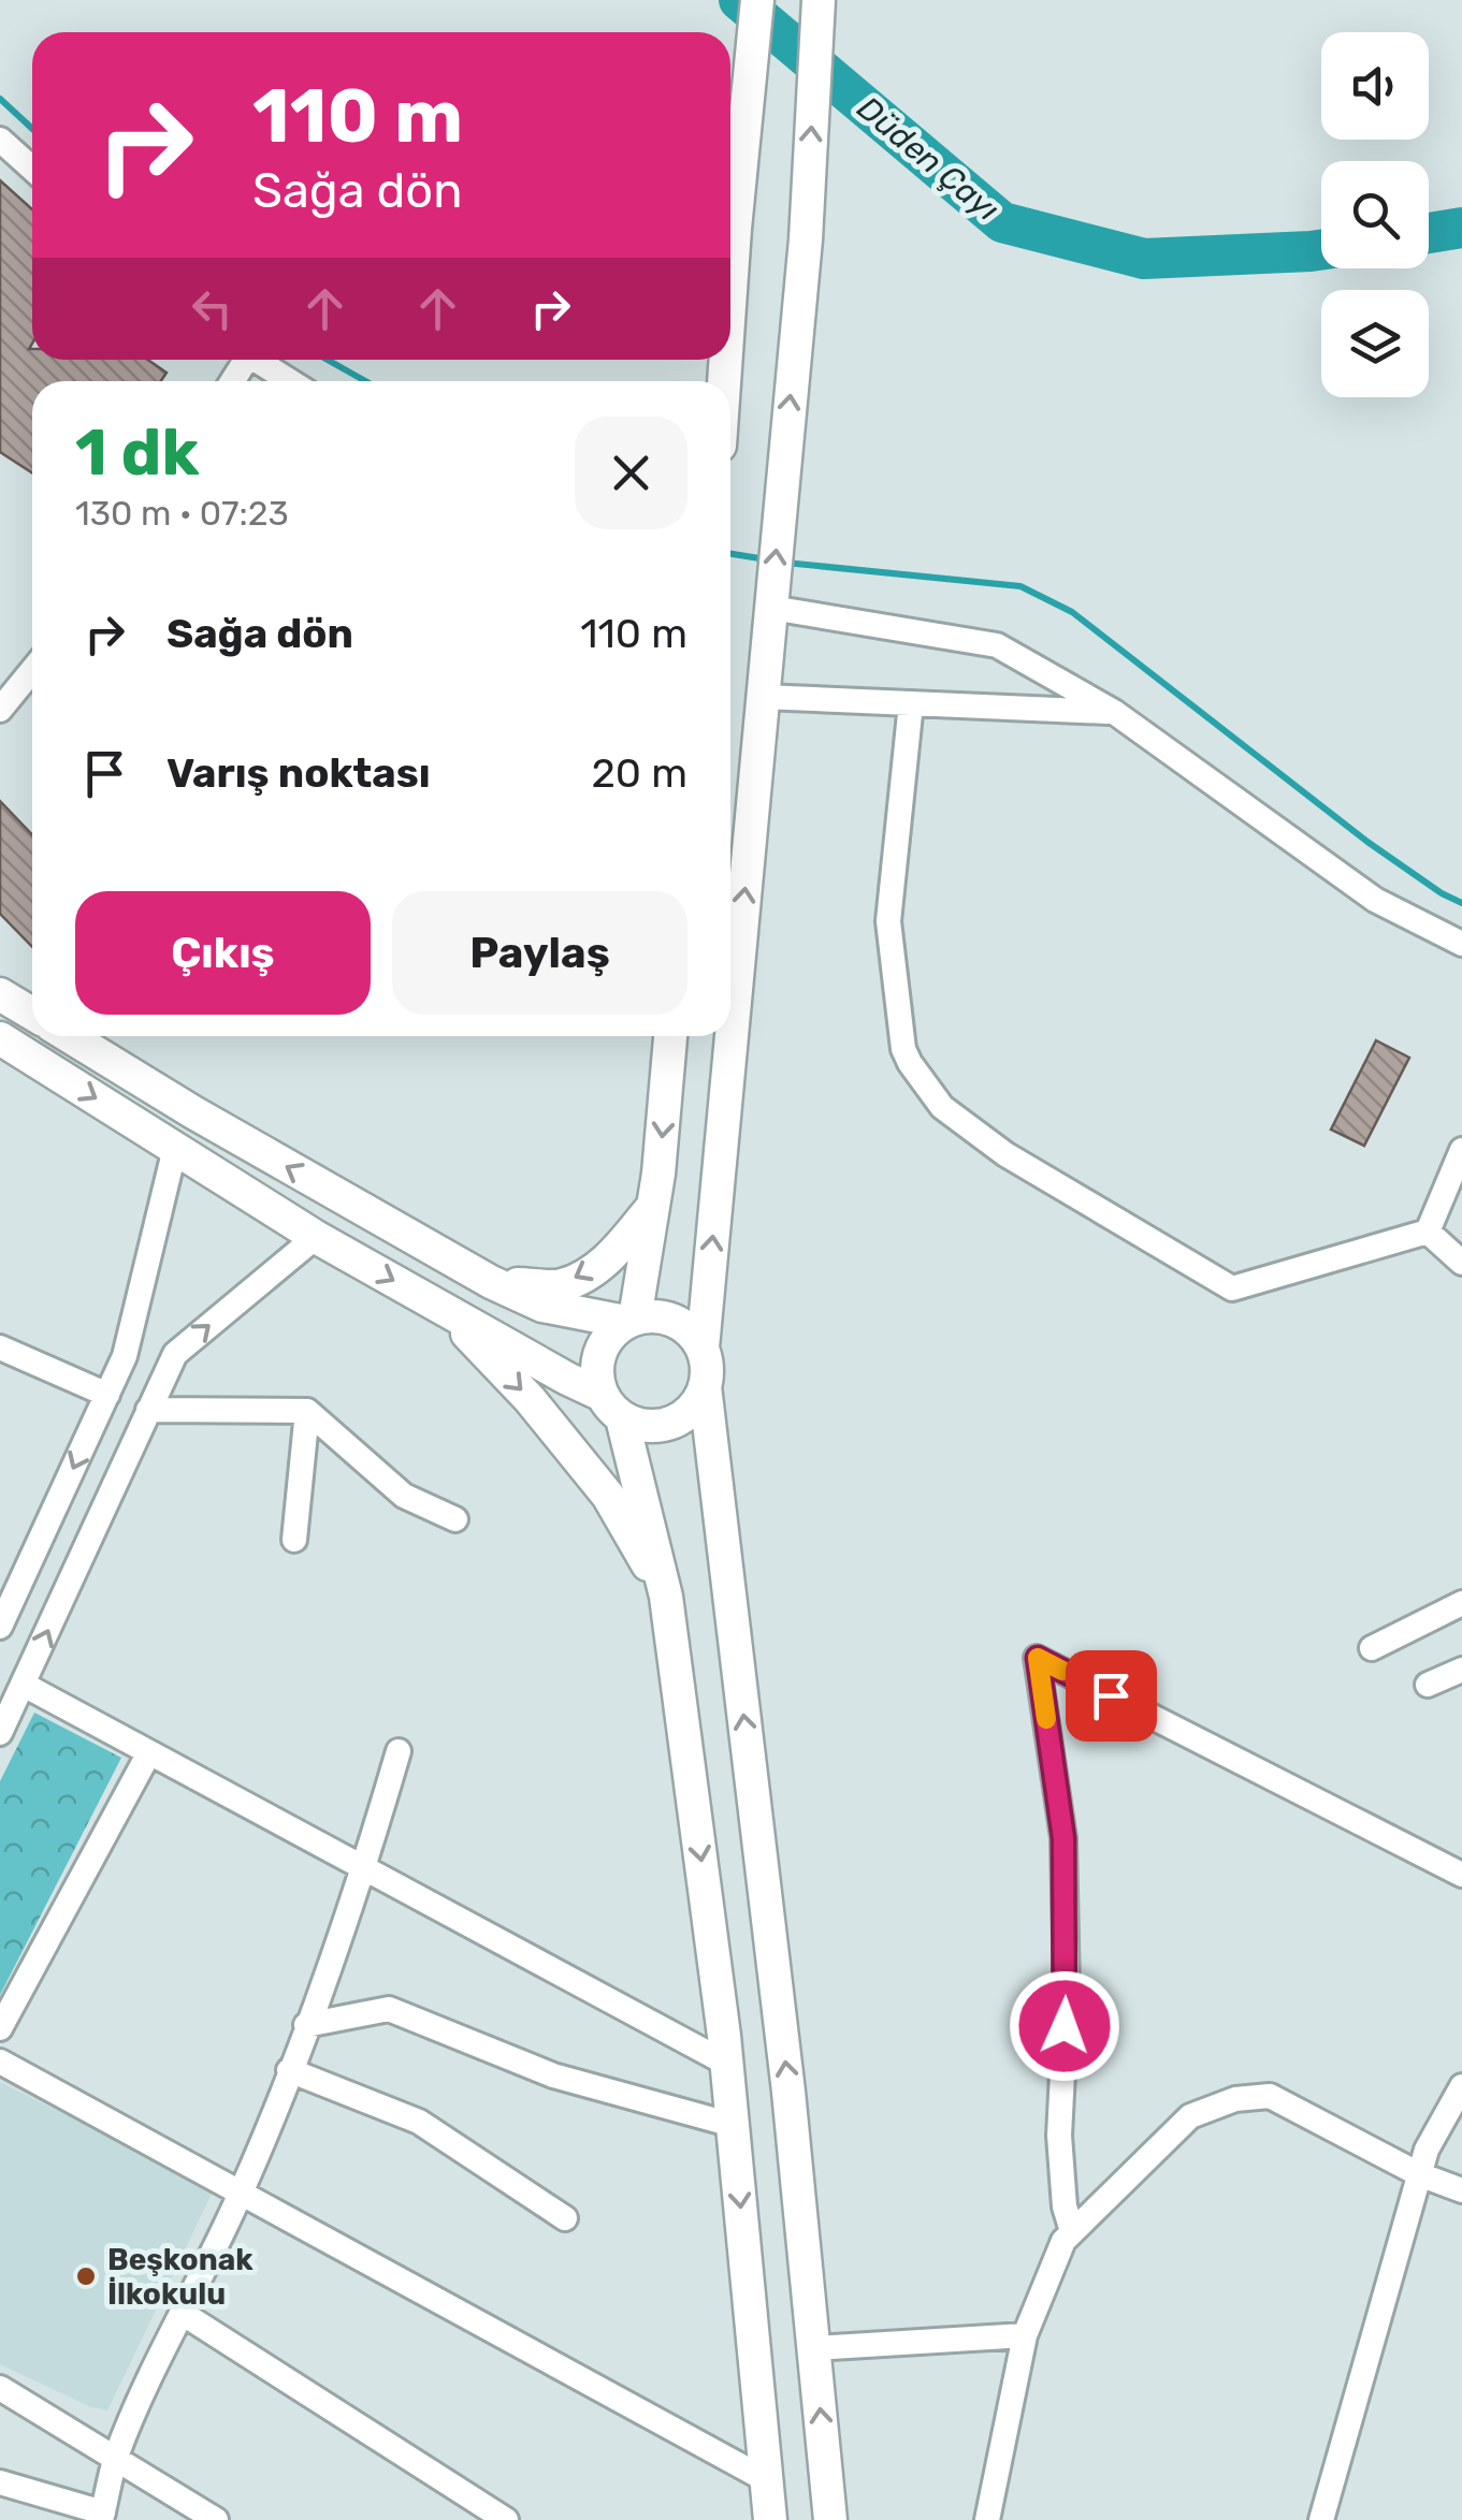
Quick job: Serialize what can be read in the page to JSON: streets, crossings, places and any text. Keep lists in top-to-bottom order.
{
  "water": ["Düden Çayı"],
  "places": ["Beşkonak İlkokulu"],
  "page": {
    "turn": ["110 m", "Sağa dön"],
    "heading": ["1 dk", "130 m · 07:23"],
    "list": [
      {
        "name": "Sağa dön",
        "value": "110 m"
      },
      {
        "name": "Varış noktası",
        "value": "20 m"
      }
    ],
    "buttons": ["Çıkış", "Paylaş"]
  }
}
